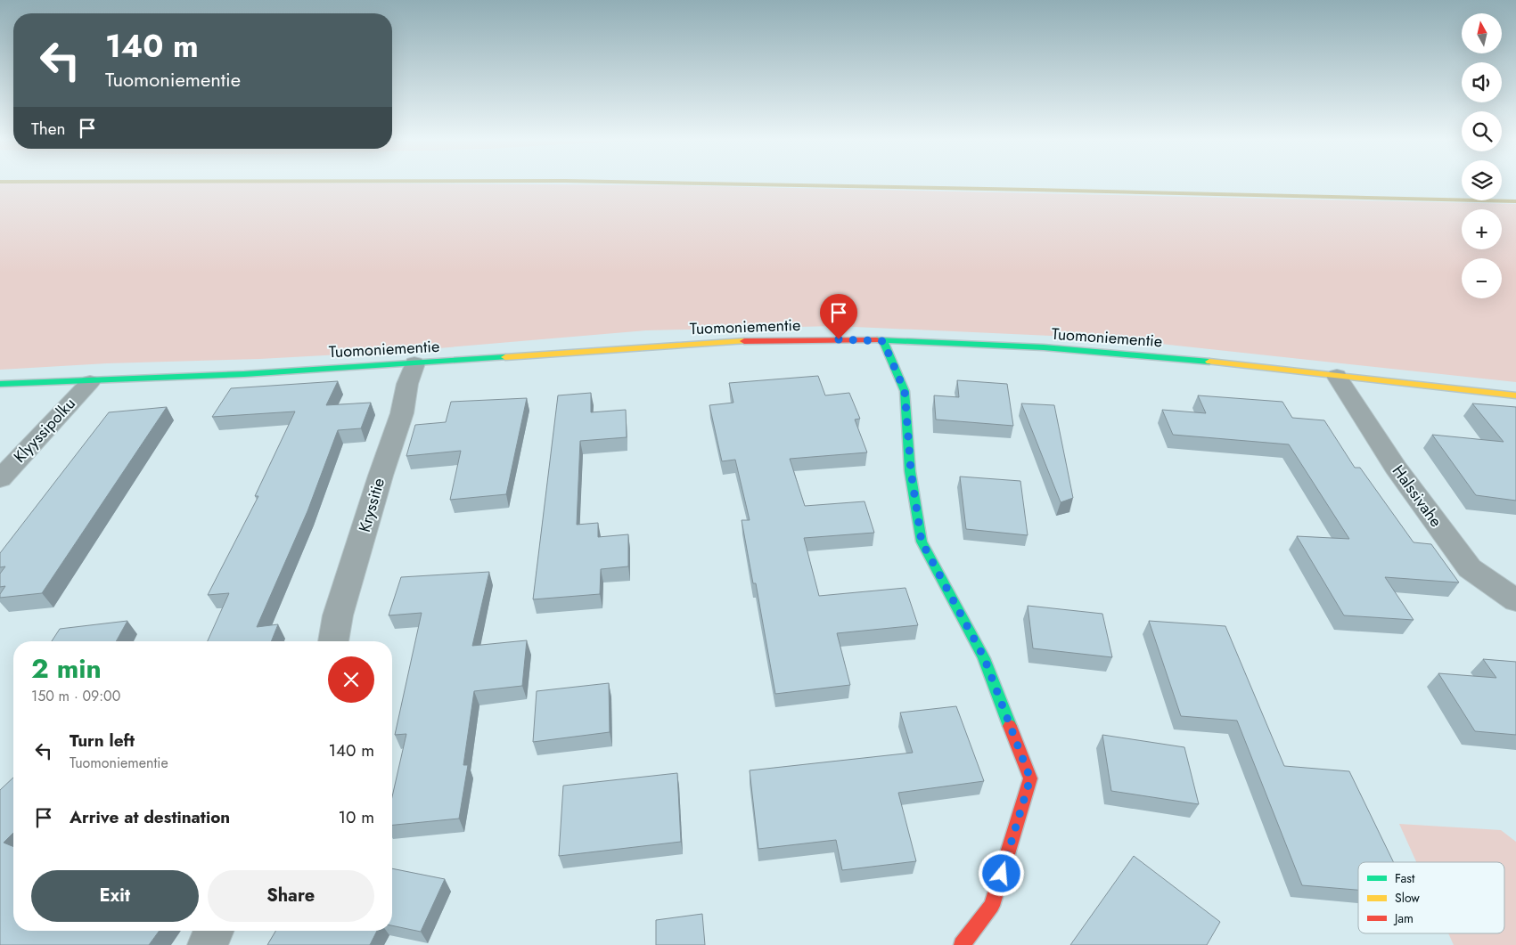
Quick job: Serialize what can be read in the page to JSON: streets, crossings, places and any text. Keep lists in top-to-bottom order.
{
  "streets": {
    "street": [
      "Tuomoniementie",
      "Klyyssipolku",
      "Halssivahe",
      "Kryssitie"
    ]
  },
  "crossings": [
    ["Tuomoniementie", "Klyyssipolku"],
    ["Tuomoniementie", "Halssivahe"],
    ["Tuomoniementie", "Kryssitie"]
  ],
  "legend": ["Fast", "Slow", "Jam"],
  "north": "top",
  "page": {
    "map_buttons": ["+", "−"],
    "turn": ["140 m", "Tuomoniementie"],
    "then": "Then",
    "heading": ["2 min", "150 m · 09:00"],
    "list": [
      {
        "name": "Turn left",
        "note": "Tuomoniementie",
        "value": "140 m"
      },
      {
        "name": "Arrive at destination",
        "value": "10 m"
      }
    ],
    "buttons": ["Exit", "Share"]
  }
}
